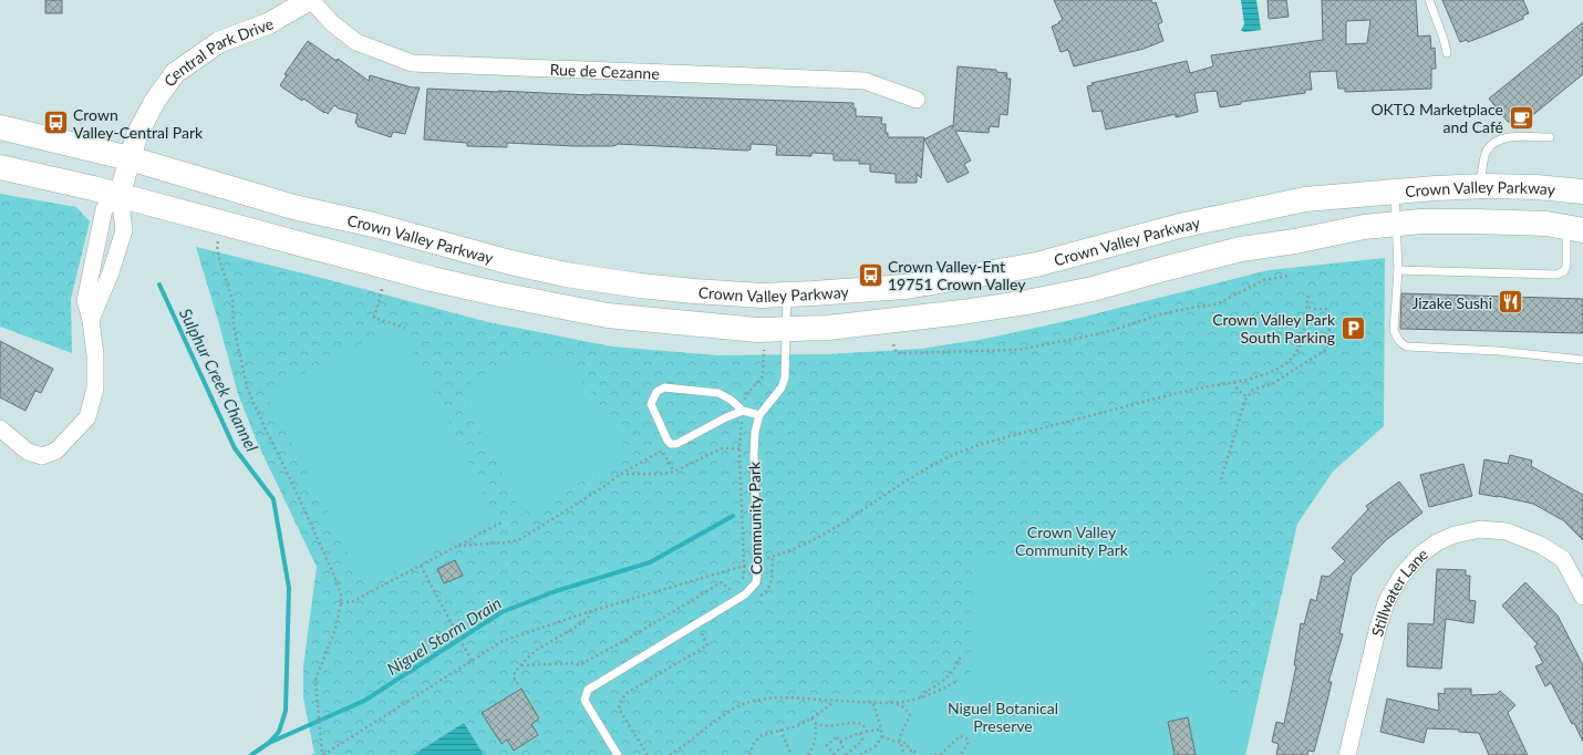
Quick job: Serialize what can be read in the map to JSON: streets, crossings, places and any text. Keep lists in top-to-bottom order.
{
  "streets": {
    "main road": ["Crown Valley Parkway"],
    "street": ["Central Park Drive", "Rue de Cezanne", "Stillwater Lane"],
    "lane": ["Community Park"]
  },
  "crossings": [
    ["Central Park Drive", "Rue de Cezanne"],
    ["Central Park Drive", "Crown Valley Parkway"],
    ["Crown Valley Parkway", "Community Park"]
  ],
  "water": ["Sulphur Creek Channel", "Niguel Storm Drain"],
  "parks": ["Crown Valley Community Park", "Niguel Botanical Preserve"],
  "places": {
    "cafe": ["OKTΩ Marketplace and Café"],
    "bus stop": ["Crown Valley-Central Park", "Crown Valley-Ent 19751 Crown Valley"],
    "restaurant": ["Jizake Sushi"],
    "parking": ["Crown Valley Park South Parking"]
  }
}
